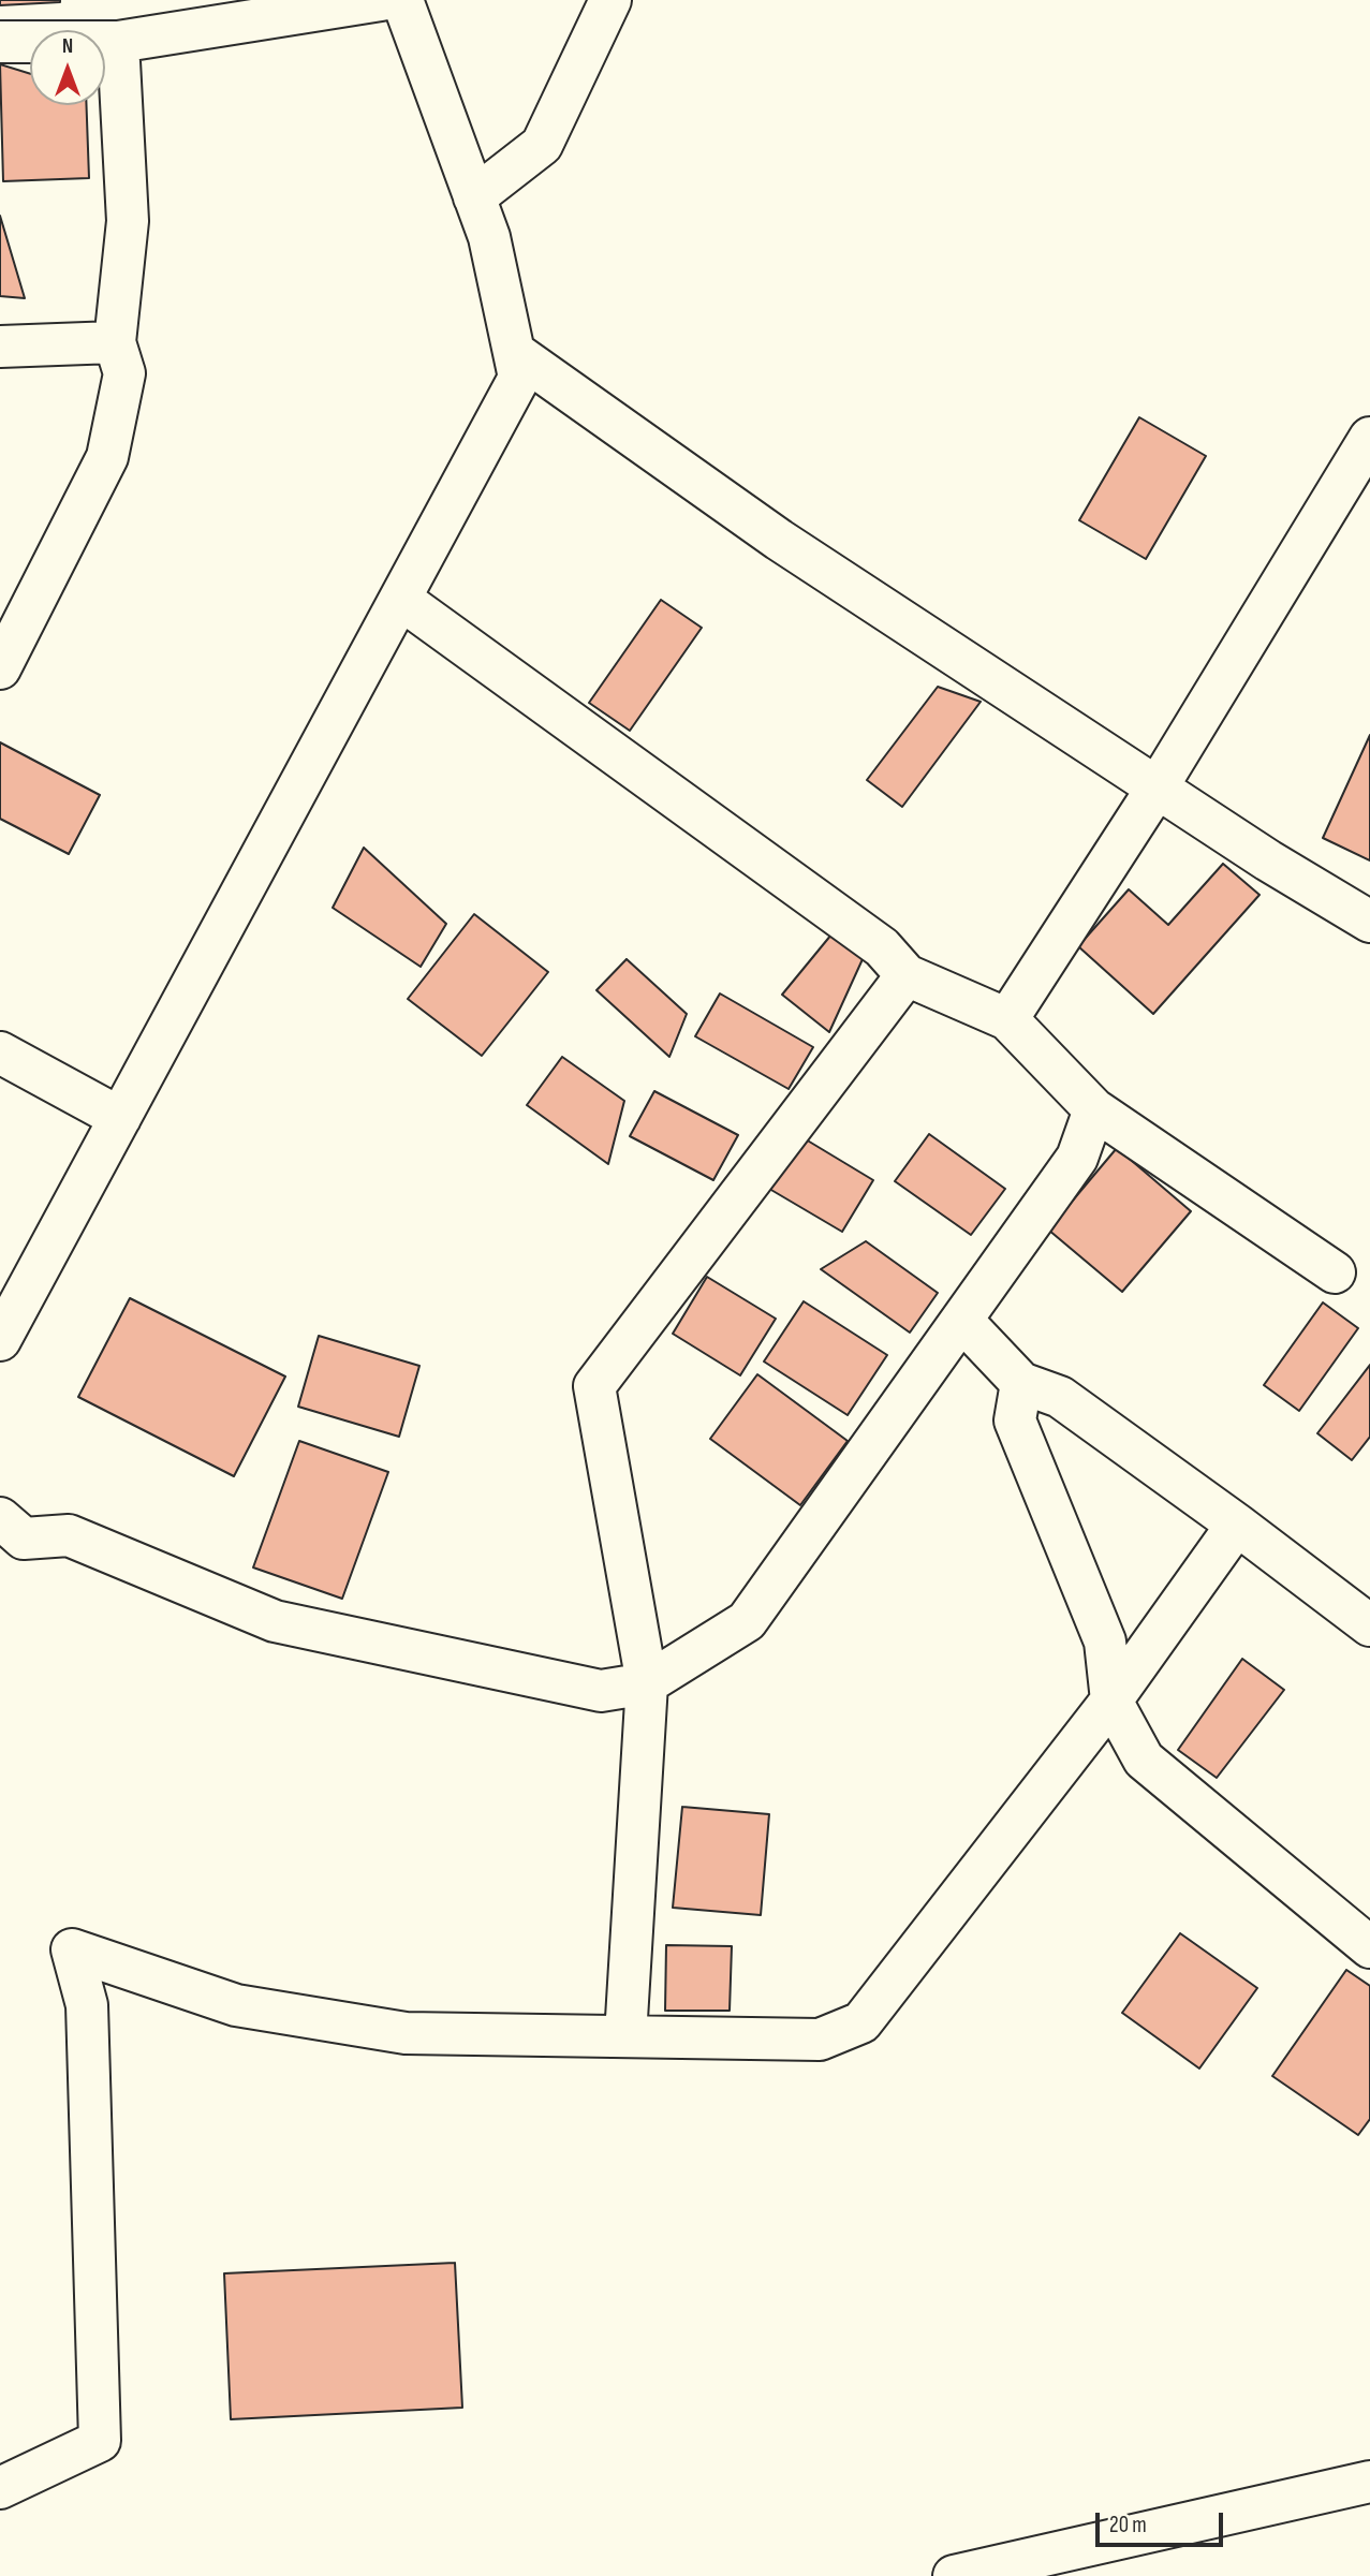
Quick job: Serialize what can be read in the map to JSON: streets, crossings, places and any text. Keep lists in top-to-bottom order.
{
  "scale_bar": "20 m",
  "north": "top"
}
